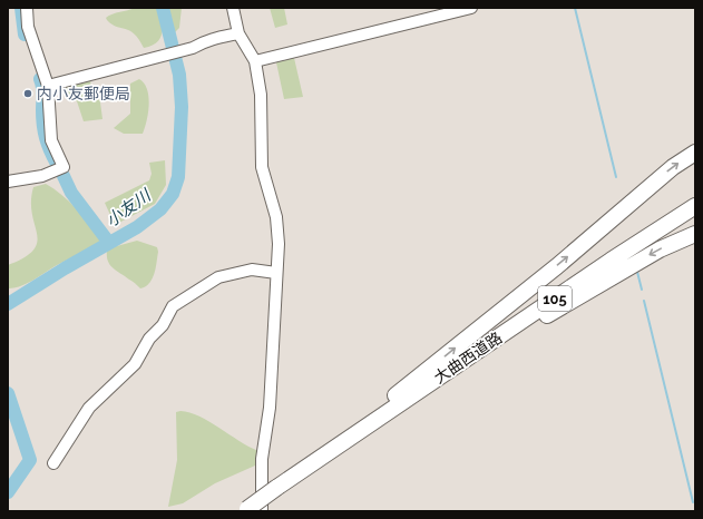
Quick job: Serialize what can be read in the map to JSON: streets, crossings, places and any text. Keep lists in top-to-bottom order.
{
  "streets": {
    "highway": ["105", "大曲西道路"]
  },
  "water": ["小友川"],
  "places": ["内小友郵便局"]
}
